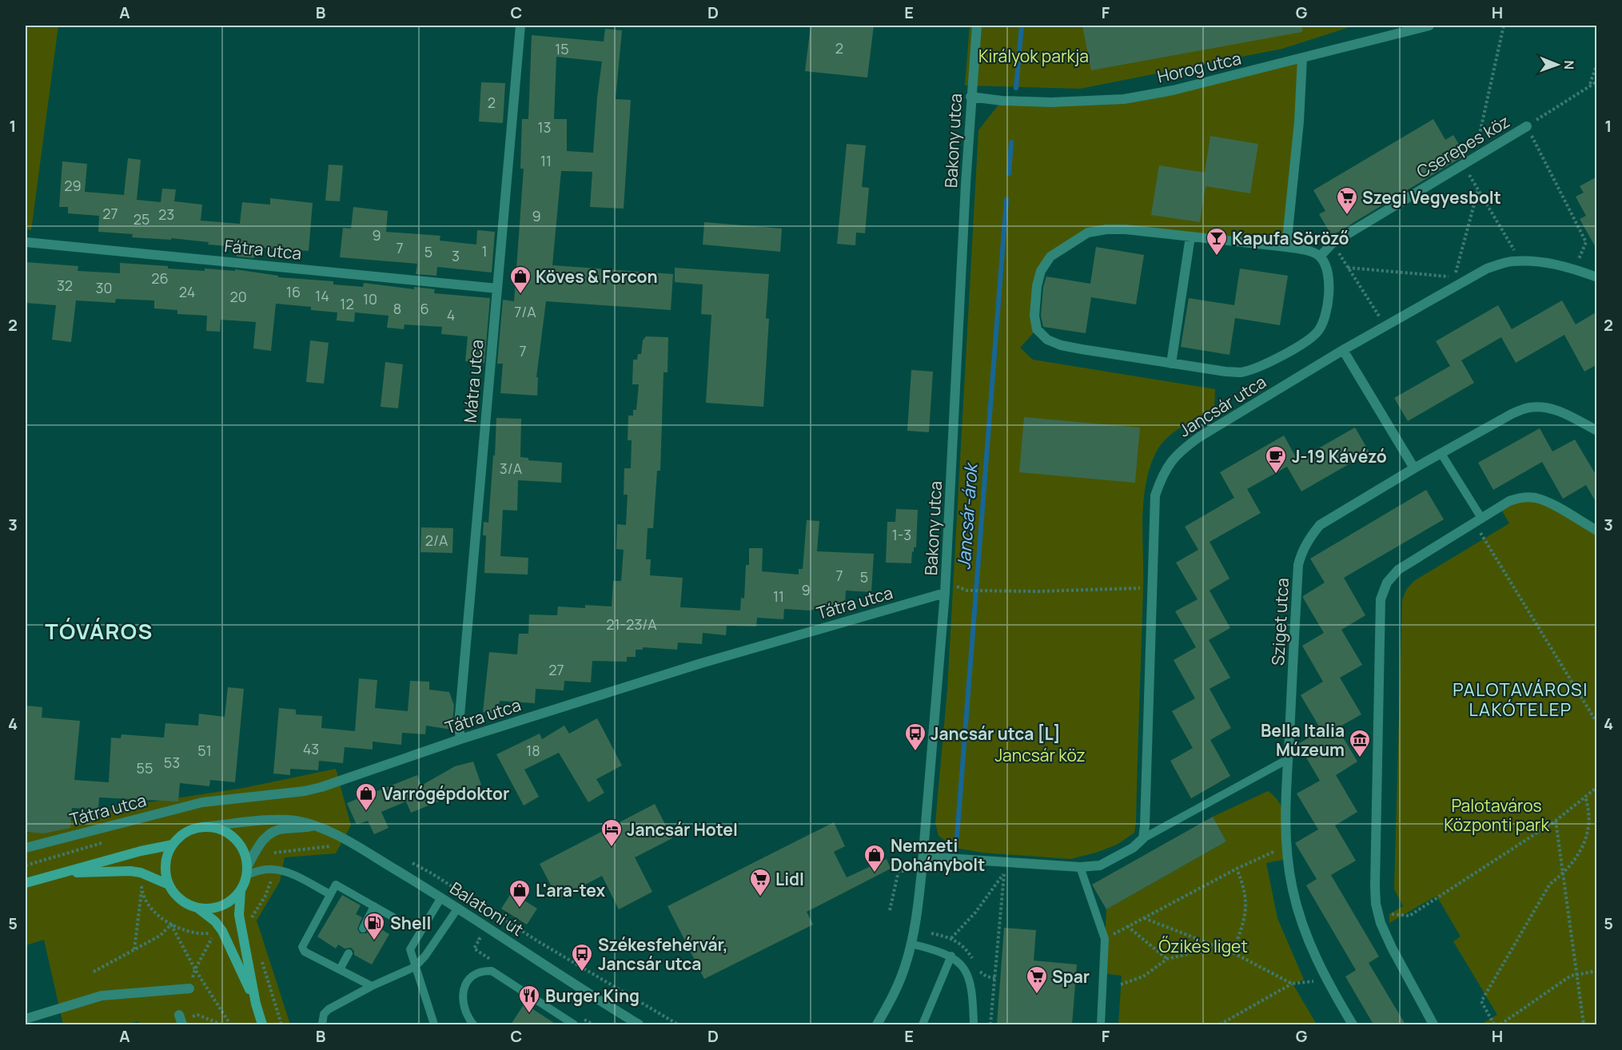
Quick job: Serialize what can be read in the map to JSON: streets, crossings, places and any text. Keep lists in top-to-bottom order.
{
  "streets": {
    "street": [
      "Horog utca",
      "Bakony utca",
      "Cserepes köz",
      "Fátra utca",
      "Mátra utca",
      "Jancsár utca",
      "Tátra utca",
      "Sziget utca",
      "Balatoni út"
    ]
  },
  "crossings": [
    ["Horog utca", "Bakony utca"],
    ["Bakony utca", "Tátra utca"],
    ["Fátra utca", "Mátra utca"],
    ["Mátra utca", "Tátra utca"]
  ],
  "districts": ["TÓVÁROS", "PALOTAVÁROSI LAKÓTELEP"],
  "water": ["Jancsár-árok"],
  "parks": [
    "Királyok parkja",
    "Jancsár köz",
    "Palotaváros Központi park",
    "Őzikés liget"
  ],
  "places": {
    "supermarket": ["Szegi Vegyesbolt", "Lidl", "Spar"],
    "bar": ["Kapufa Söröző"],
    "shop": [
      "Köves & Forcon",
      "Varrógépdoktor",
      "Nemzeti Dohánybolt",
      "L'ara-tex"
    ],
    "cafe": ["J-19 Kávézó"],
    "bus stop": ["Jancsár utca [L]", "Székesfehérvár, Jancsár utca"],
    "museum": ["Bella Italia Múzeum"],
    "hotel": ["Jancsár Hotel"],
    "fuel station": ["Shell"],
    "restaurant": ["Burger King"]
  },
  "house_numbers": [
    "2",
    "15",
    "2",
    "13",
    "11",
    "29",
    "27",
    "23",
    "9",
    "25",
    "9",
    "7",
    "1",
    "5",
    "3",
    "26",
    "32",
    "30",
    "24",
    "16",
    "14",
    "20",
    "10",
    "12",
    "8",
    "6",
    "7/A",
    "4",
    "7",
    "3/A",
    "1-3",
    "2/A",
    "7",
    "5",
    "9",
    "11",
    "21-23/A",
    "27",
    "43",
    "51",
    "18",
    "53",
    "55"
  ],
  "north": "right",
  "grid": {
    "columns": [
      "A",
      "B",
      "C",
      "D",
      "E",
      "F",
      "G",
      "H"
    ],
    "rows": [
      "1",
      "2",
      "3",
      "4",
      "5"
    ]
  }
}
